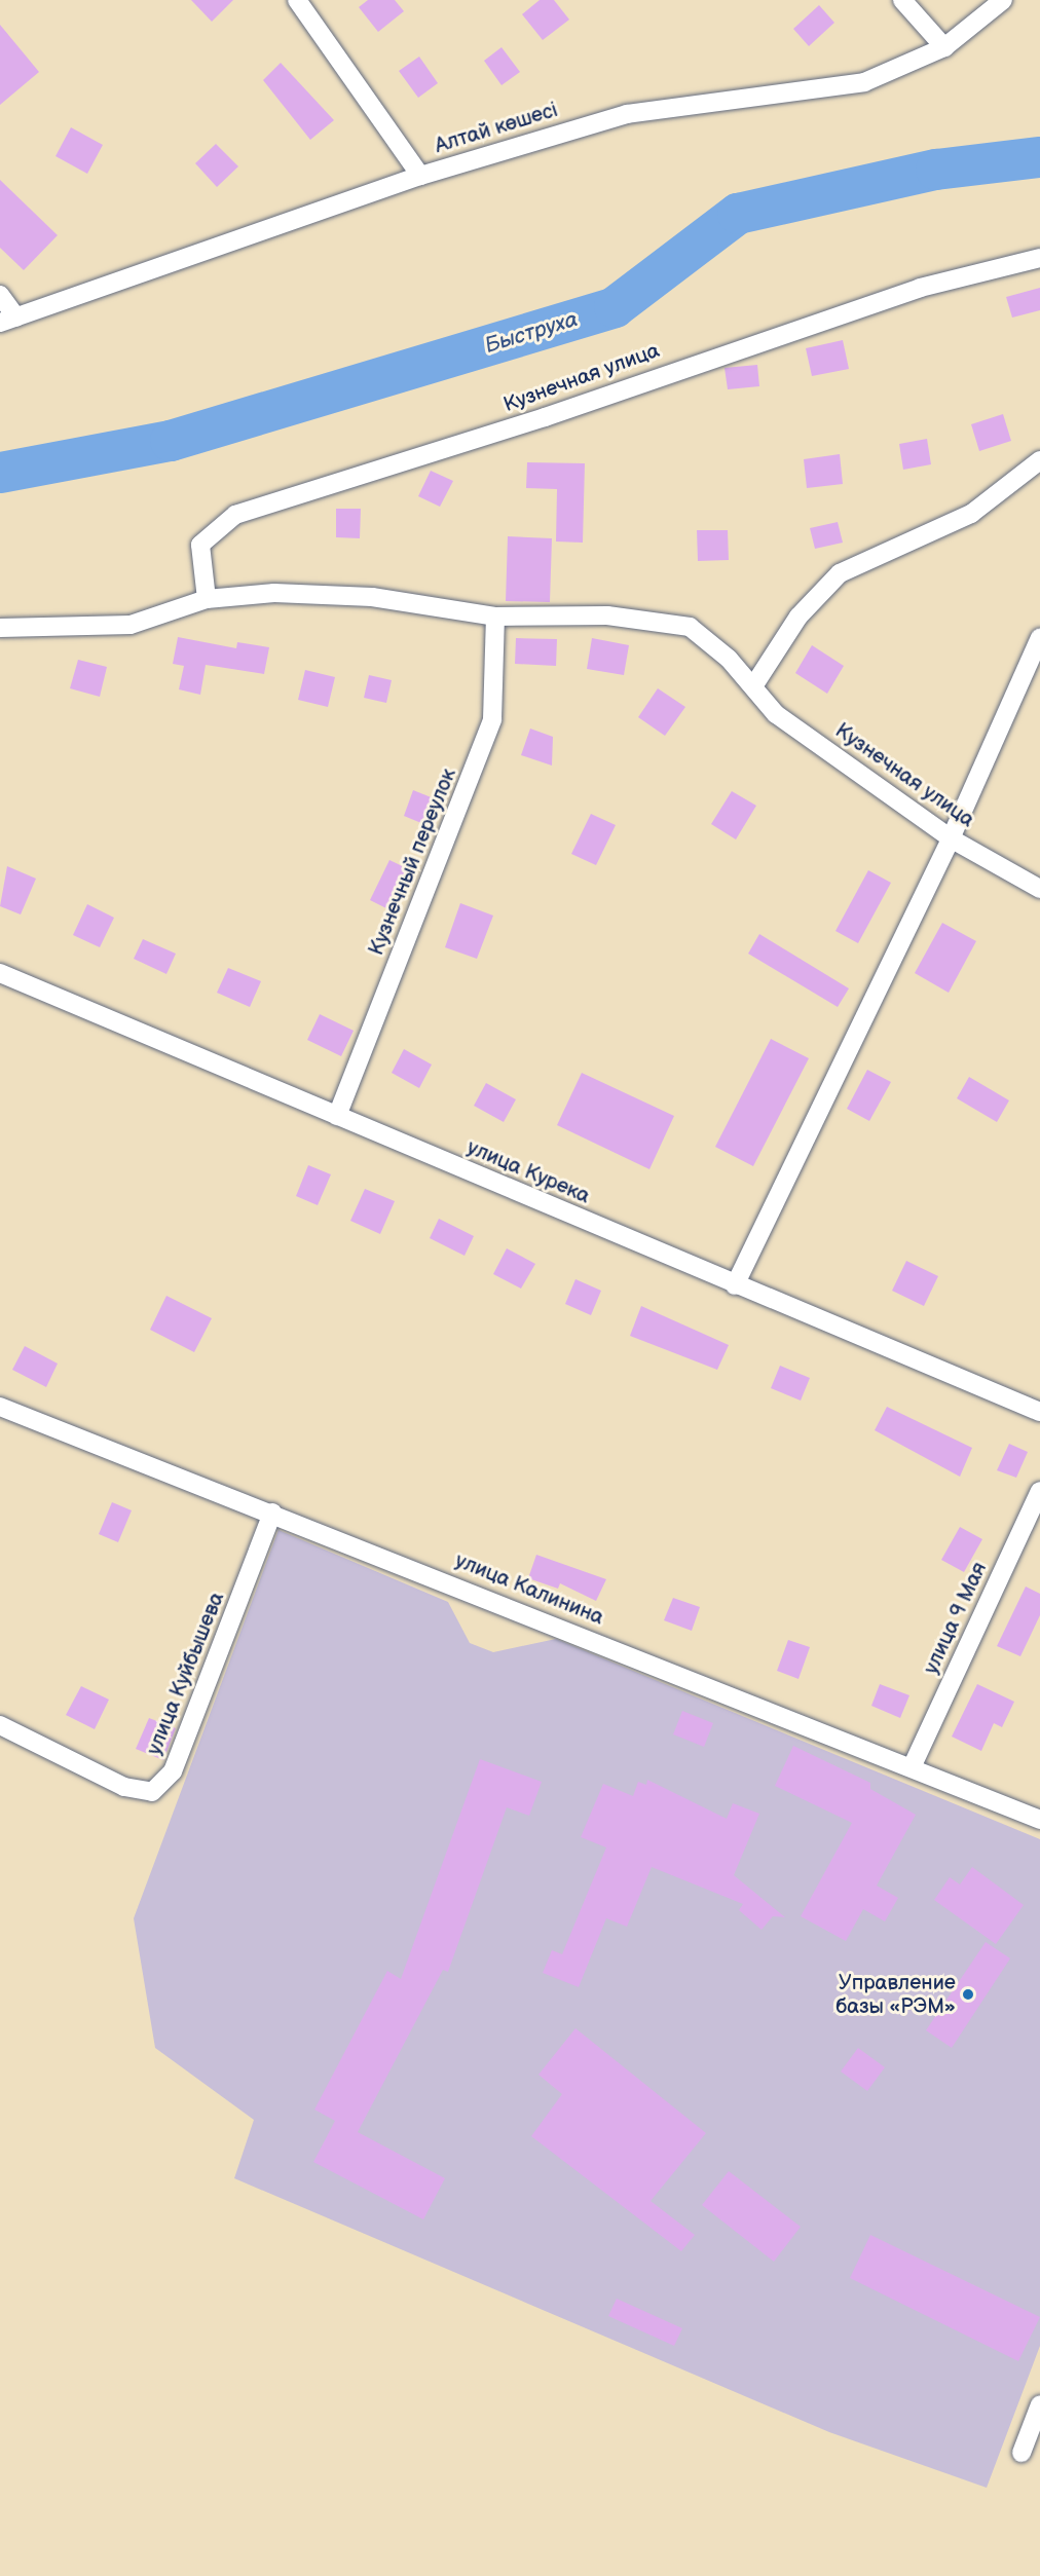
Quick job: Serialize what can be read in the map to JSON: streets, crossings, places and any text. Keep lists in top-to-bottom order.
{
  "streets": {
    "street": [
      "Алтай көшесі",
      "Кузнечная улица",
      "Кузнечный переулок",
      "улица Курека",
      "улица Калинина",
      "улица 9 Мая",
      "улица Куйбышева"
    ]
  },
  "crossings": [
    ["Кузнечная улица", "Кузнечный переулок"],
    ["Кузнечный переулок", "улица Курека"],
    ["улица Калинина", "улица 9 Мая"],
    ["улица Калинина", "улица Куйбышева"]
  ],
  "water": ["Быструха"],
  "places": ["Управление базы «РЭМ»"]
}
